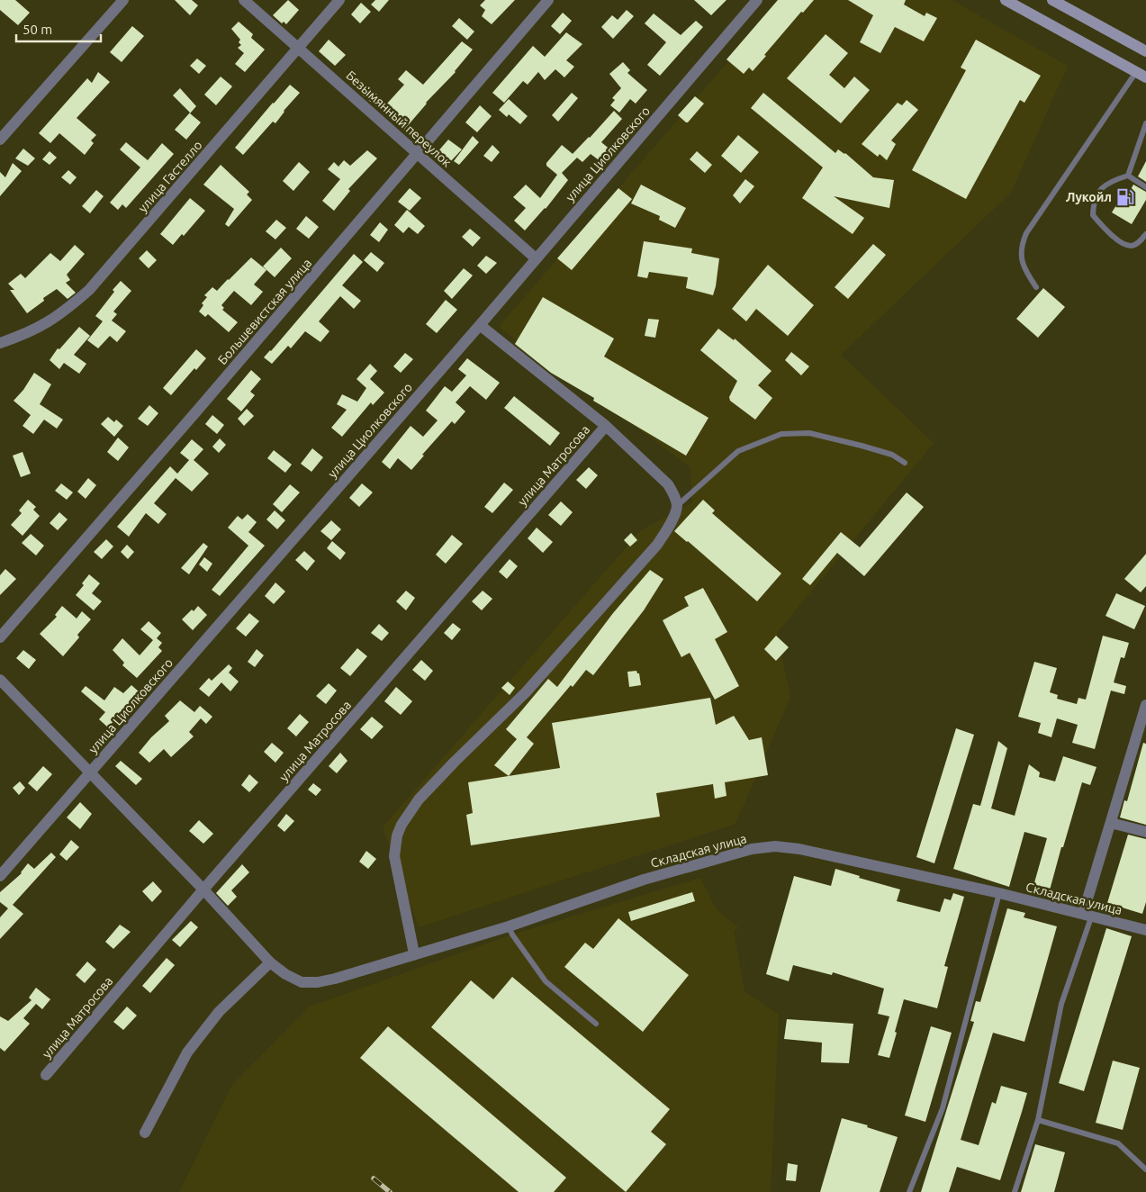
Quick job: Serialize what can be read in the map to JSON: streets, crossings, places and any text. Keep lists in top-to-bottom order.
{
  "streets": {
    "street": [
      "Безымянный переулок",
      "улица Циолковского",
      "улица Гастелло",
      "Большевистская улица",
      "улица Матросова",
      "Складская улица"
    ]
  },
  "crossings": [
    ["Безымянный переулок", "улица Циолковского"],
    ["Безымянный переулок", "улица Гастелло"],
    ["Безымянный переулок", "Большевистская улица"],
    ["улица Циолковского", "Складская улица"],
    ["улица Матросова", "Складская улица"]
  ],
  "places": {
    "fuel station": ["Лукойл"]
  },
  "scale_bar": "50 m"
}
